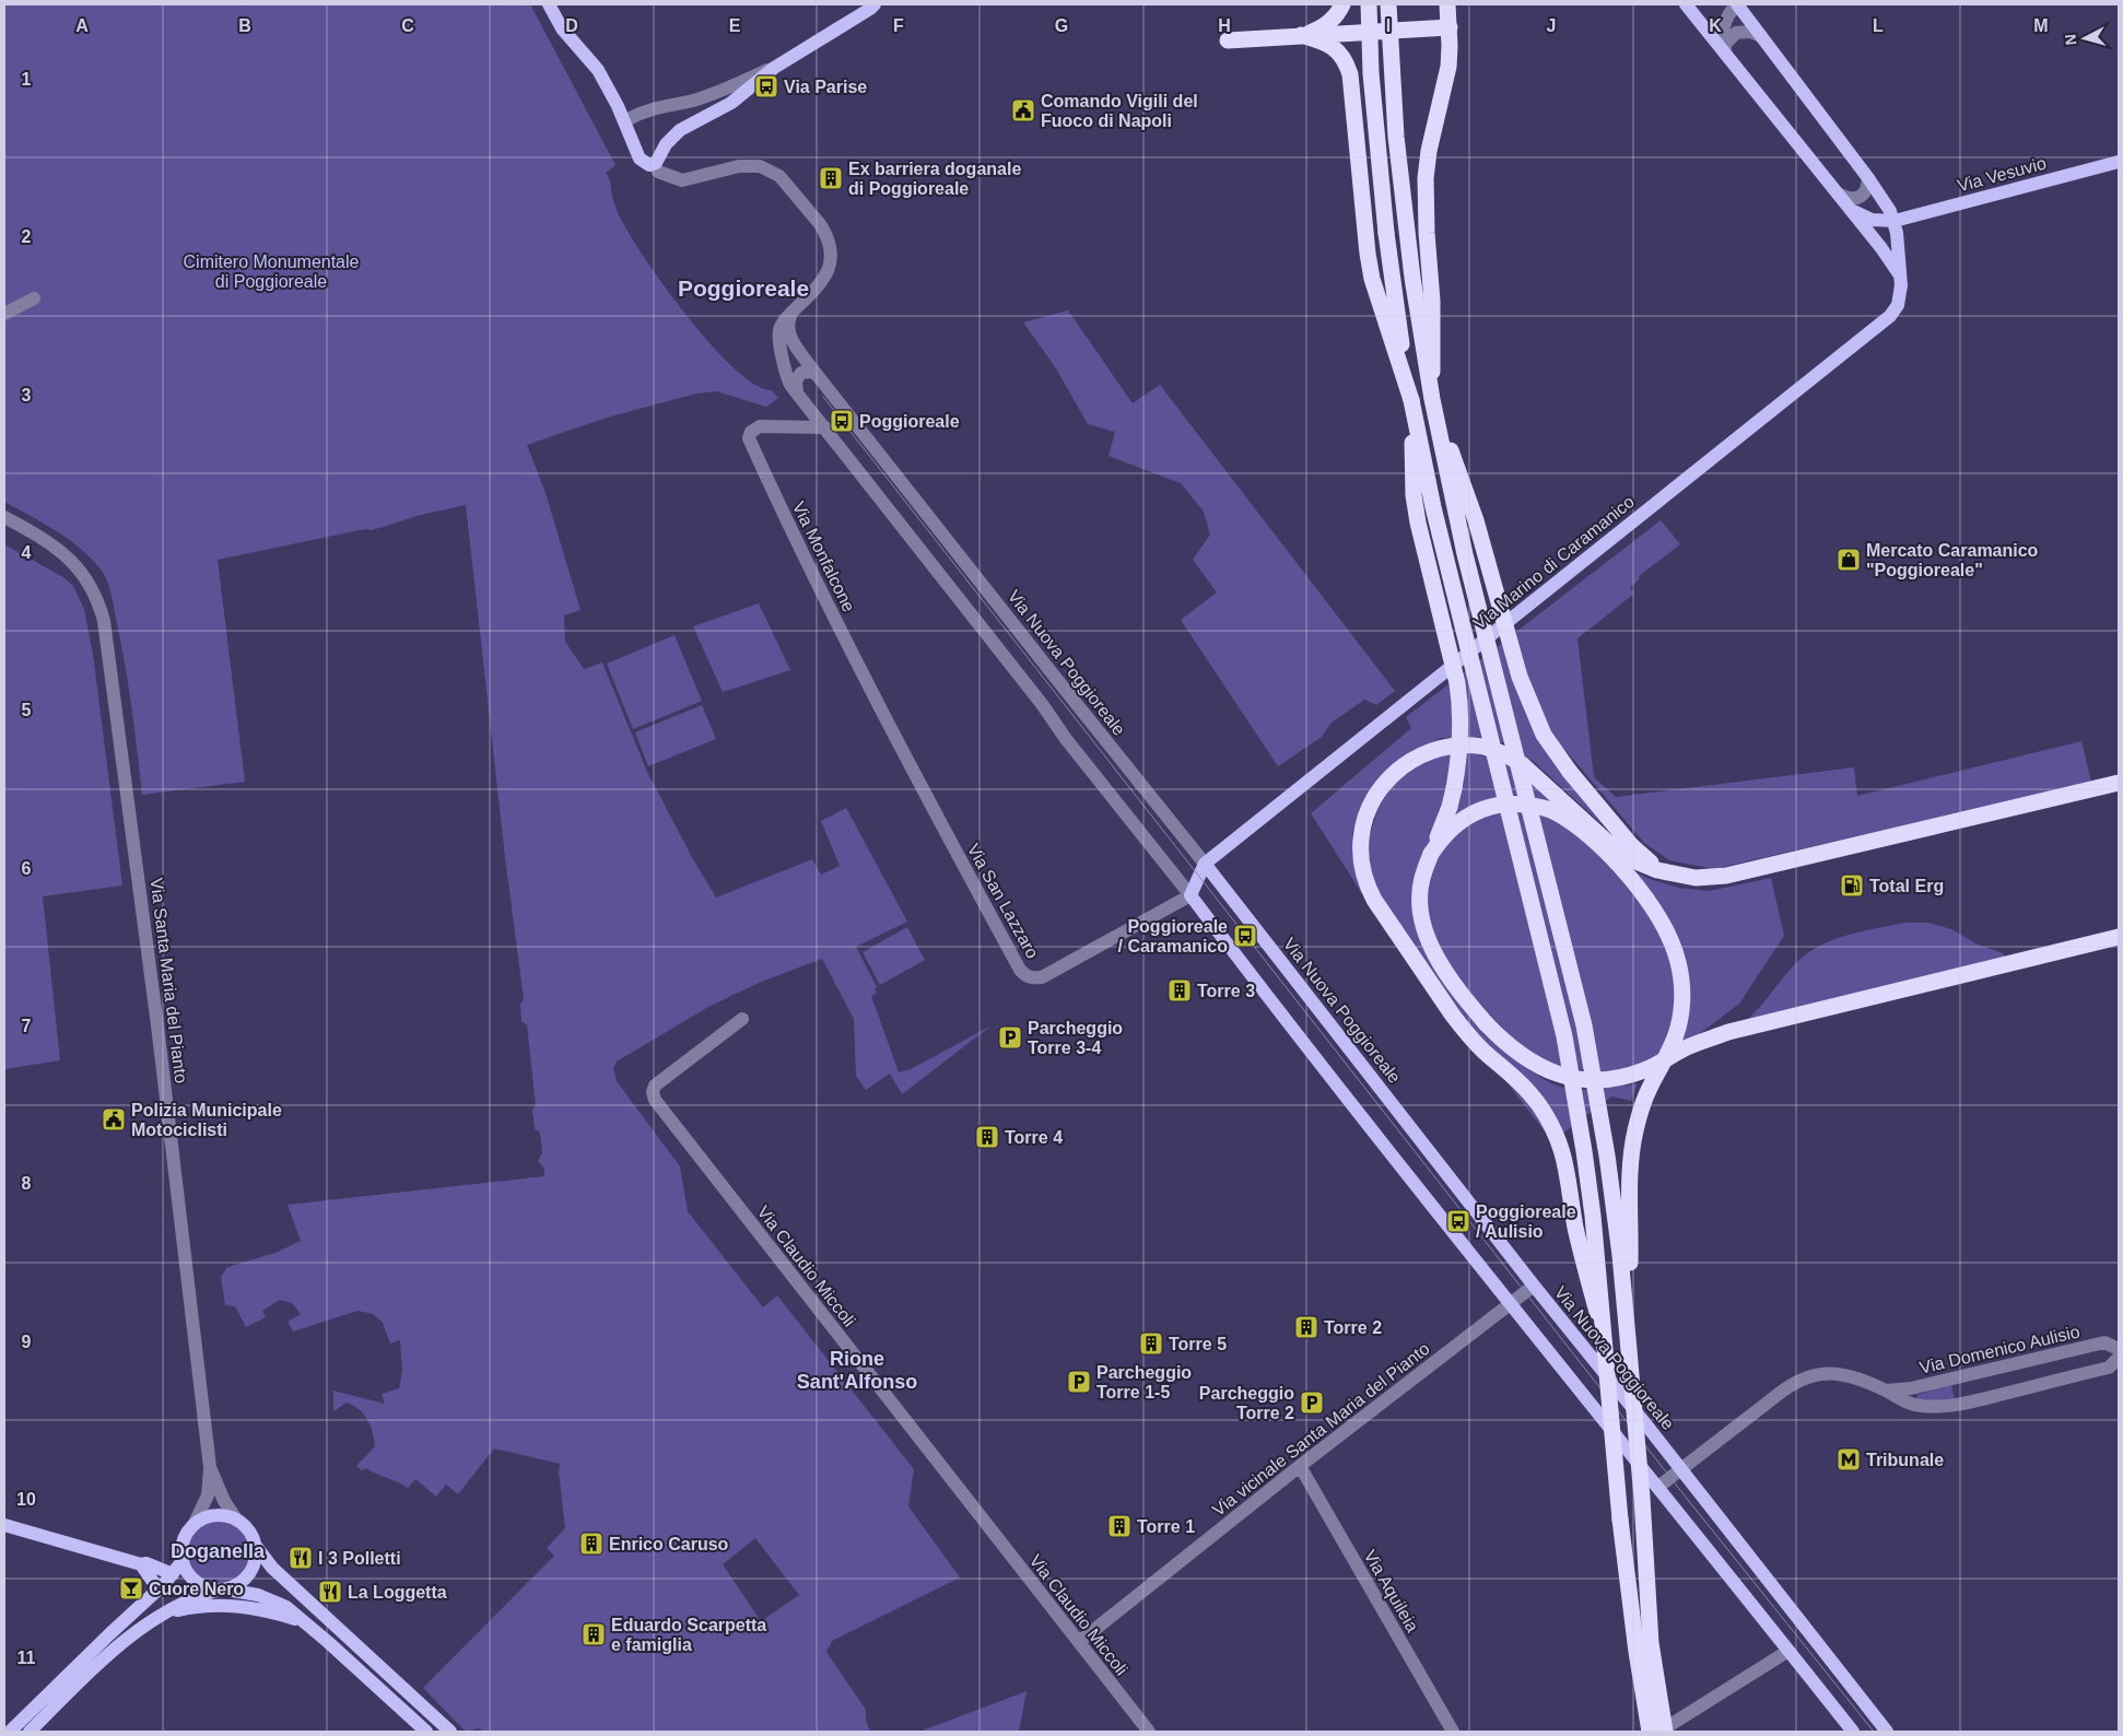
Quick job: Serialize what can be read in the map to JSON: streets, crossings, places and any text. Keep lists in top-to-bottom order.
{
  "streets": {
    "main road": ["Via Vesuvio", "Via Marino di Caramanico", "Via Nuova Poggioreale"],
    "street": [
      "Via Monfalcone",
      "Via San Lazzaro",
      "Via Santa Maria del Pianto",
      "Via Claudio Miccoli",
      "Via Domenico Aulisio",
      "Via vicinale Santa Maria del Pianto",
      "Via Aquileia"
    ]
  },
  "crossings": [
    ["Via Vesuvio", "Via Marino di Caramanico"],
    ["Via Monfalcone", "Via Nuova Poggioreale"],
    ["Via Monfalcone", "Via San Lazzaro"],
    ["Via Marino di Caramanico", "Via Nuova Poggioreale"],
    ["Via Nuova Poggioreale", "Via San Lazzaro"],
    ["Via Nuova Poggioreale", "Via Domenico Aulisio"],
    ["Via Nuova Poggioreale", "Via vicinale Santa Maria del Pianto"],
    ["Via Claudio Miccoli", "Via vicinale Santa Maria del Pianto"],
    ["Via vicinale Santa Maria del Pianto", "Via Aquileia"]
  ],
  "districts": ["Poggioreale", "Rione Sant'Alfonso", "Doganella"],
  "parks": ["Cimitero Monumentale di Poggioreale"],
  "places": {
    "bus stop": [
      "Via Parise",
      "Poggioreale",
      "Poggioreale / Caramanico",
      "Poggioreale / Aulisio"
    ],
    "public building": ["Comando Vigili del Fuoco di Napoli", "Polizia Municipale Motociclisti"],
    "building": [
      "Ex barriera doganale di Poggioreale",
      "Torre 3",
      "Torre 4",
      "Torre 2",
      "Torre 5",
      "Torre 1",
      "Enrico Caruso",
      "Eduardo Scarpetta e famiglia"
    ],
    "shop": ["Mercato Caramanico \"Poggioreale\""],
    "fuel station": ["Total Erg"],
    "parking": ["Parcheggio Torre 3-4", "Parcheggio Torre 1-5", "Parcheggio Torre 2"],
    "metro station": ["Tribunale"],
    "restaurant": ["I 3 Polletti", "La Loggetta"],
    "bar": ["Cuore Nero"]
  },
  "north": "left",
  "grid": {
    "columns": [
      "A",
      "B",
      "C",
      "D",
      "E",
      "F",
      "G",
      "H",
      "I",
      "J",
      "K",
      "L",
      "M"
    ],
    "rows": [
      "1",
      "2",
      "3",
      "4",
      "5",
      "6",
      "7",
      "8",
      "9",
      "10",
      "11"
    ]
  }
}
